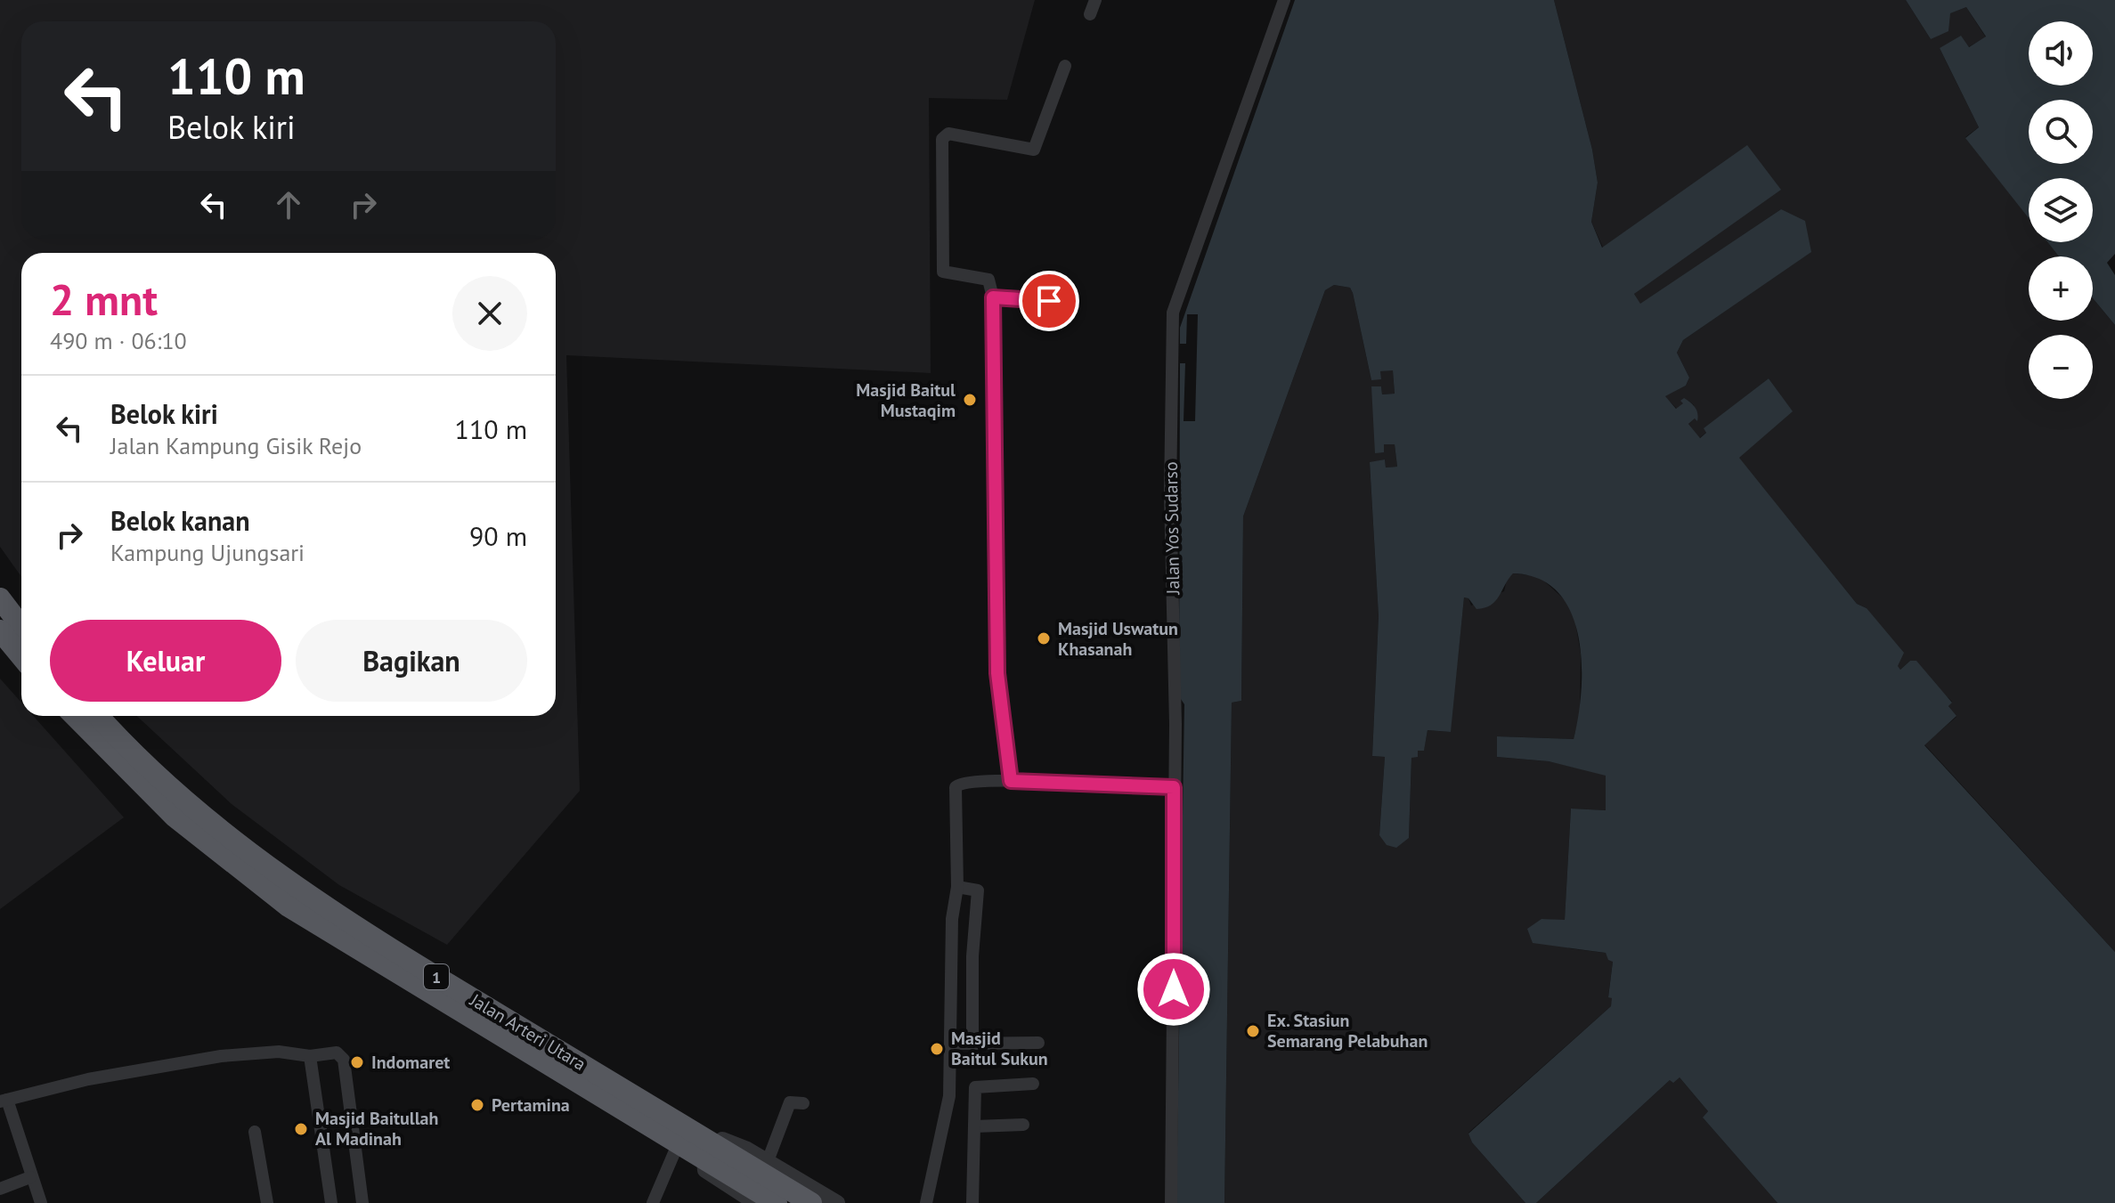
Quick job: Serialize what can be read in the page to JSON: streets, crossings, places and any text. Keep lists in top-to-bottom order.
{
  "streets": {
    "highway": ["1", "Jalan Arteri Utara"],
    "street": ["Jalan Yos Sudarso"]
  },
  "places": [
    "Masjid Baitul Mustaqim",
    "Masjid Uswatun Khasanah",
    "Ex. Stasiun Semarang Pelabuhan",
    "Masjid Baitul Sukun",
    "Indomaret",
    "Pertamina",
    "Masjid Baitullah Al Madinah"
  ],
  "page": {
    "map_buttons": ["+", "−"],
    "turn": ["110 m", "Belok kiri"],
    "heading": ["2 mnt", "490 m · 06:10"],
    "list": [
      {
        "name": "Belok kiri",
        "note": "Jalan Kampung Gisik Rejo",
        "value": "110 m"
      },
      {
        "name": "Belok kanan",
        "note": "Kampung Ujungsari",
        "value": "90 m"
      }
    ],
    "buttons": ["Keluar", "Bagikan"]
  }
}
